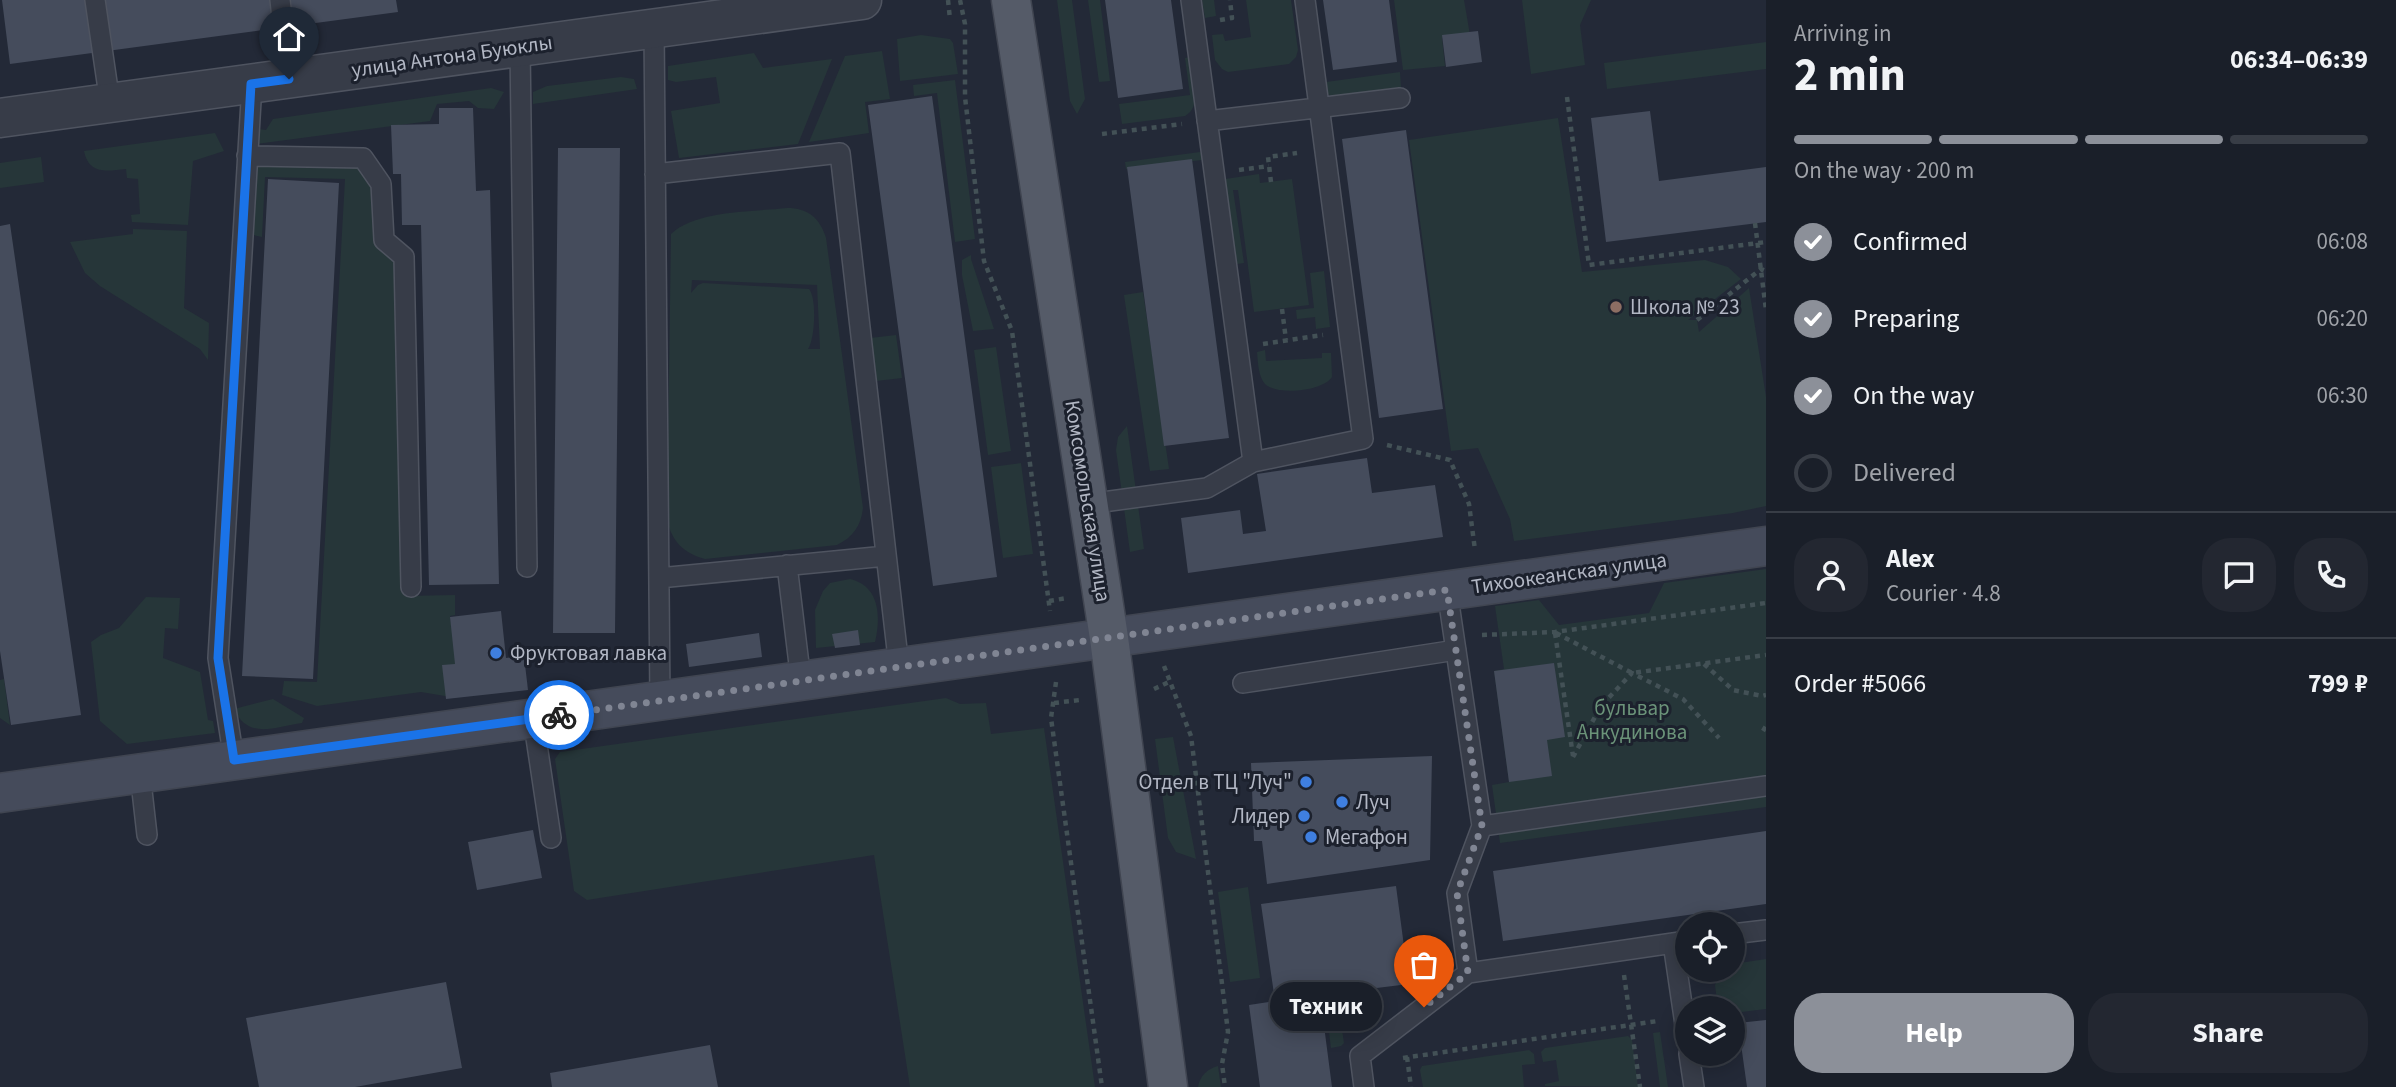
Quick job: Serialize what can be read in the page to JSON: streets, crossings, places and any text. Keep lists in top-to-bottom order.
{
  "streets": {
    "main road": ["Комсомольская улица"],
    "street": ["улица Антона Буюклы", "Тихоокеанская улица"]
  },
  "crossings": [
    ["Комсомольская улица", "Тихоокеанская улица"]
  ],
  "parks": ["бульвар Анкудинова"],
  "places": [
    "Школа № 23",
    "Фруктовая лавка",
    "Отдел в ТЦ \"Луч\"",
    "Луч",
    "Лидер",
    "Мегафон",
    "Техник"
  ],
  "page": {
    "heading": ["2 min", "Arriving in", "06:34–06:39"],
    "panel": [
      "Alex",
      "Courier · 4.8",
      "Order #5066",
      "799 ₽"
    ],
    "bar": "On the way · 200 m",
    "list": [
      ["Confirmed", "06:08"],
      ["Preparing", "06:20"],
      ["On the way", "06:30"],
      "Delivered"
    ],
    "buttons": ["Help", "Share"],
    "bubble": "Техник"
  }
}
